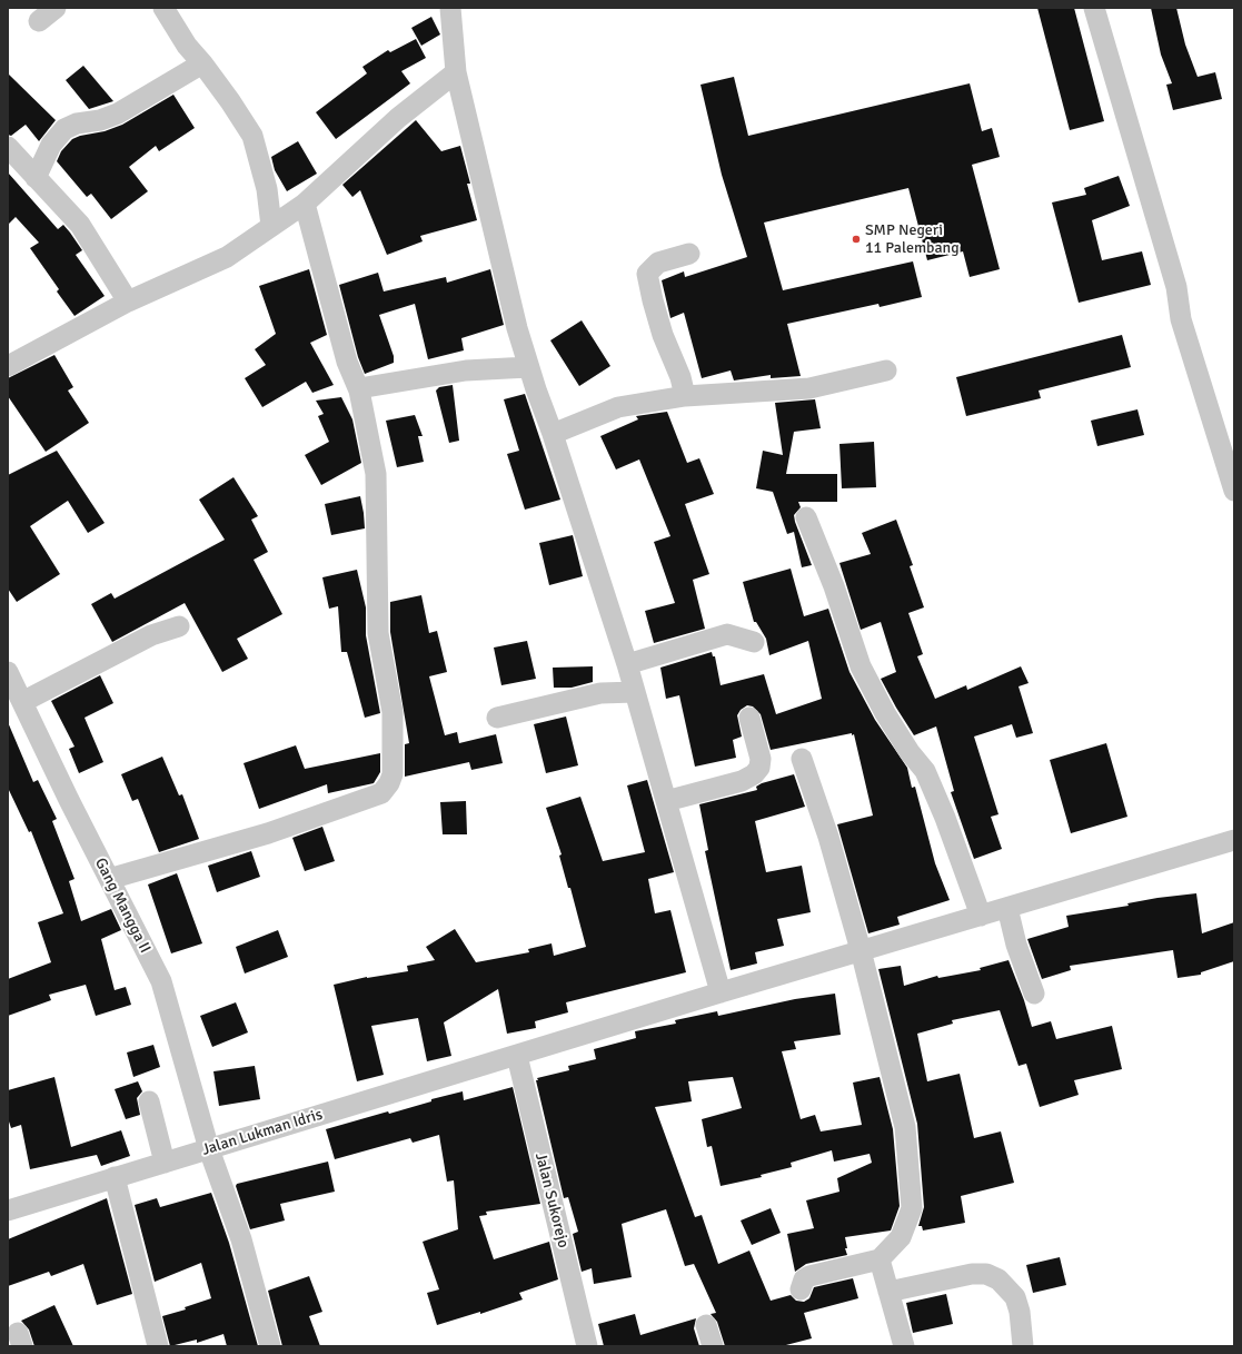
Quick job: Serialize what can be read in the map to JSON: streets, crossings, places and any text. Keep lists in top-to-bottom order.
{
  "streets": {
    "street": ["Gang Mangga II", "Jalan Lukman Idris", "Jalan Sukorejo"]
  },
  "crossings": [
    ["Gang Mangga II", "Jalan Lukman Idris"],
    ["Jalan Lukman Idris", "Jalan Sukorejo"]
  ],
  "places": ["SMP Negeri 11 Palembang"]
}
